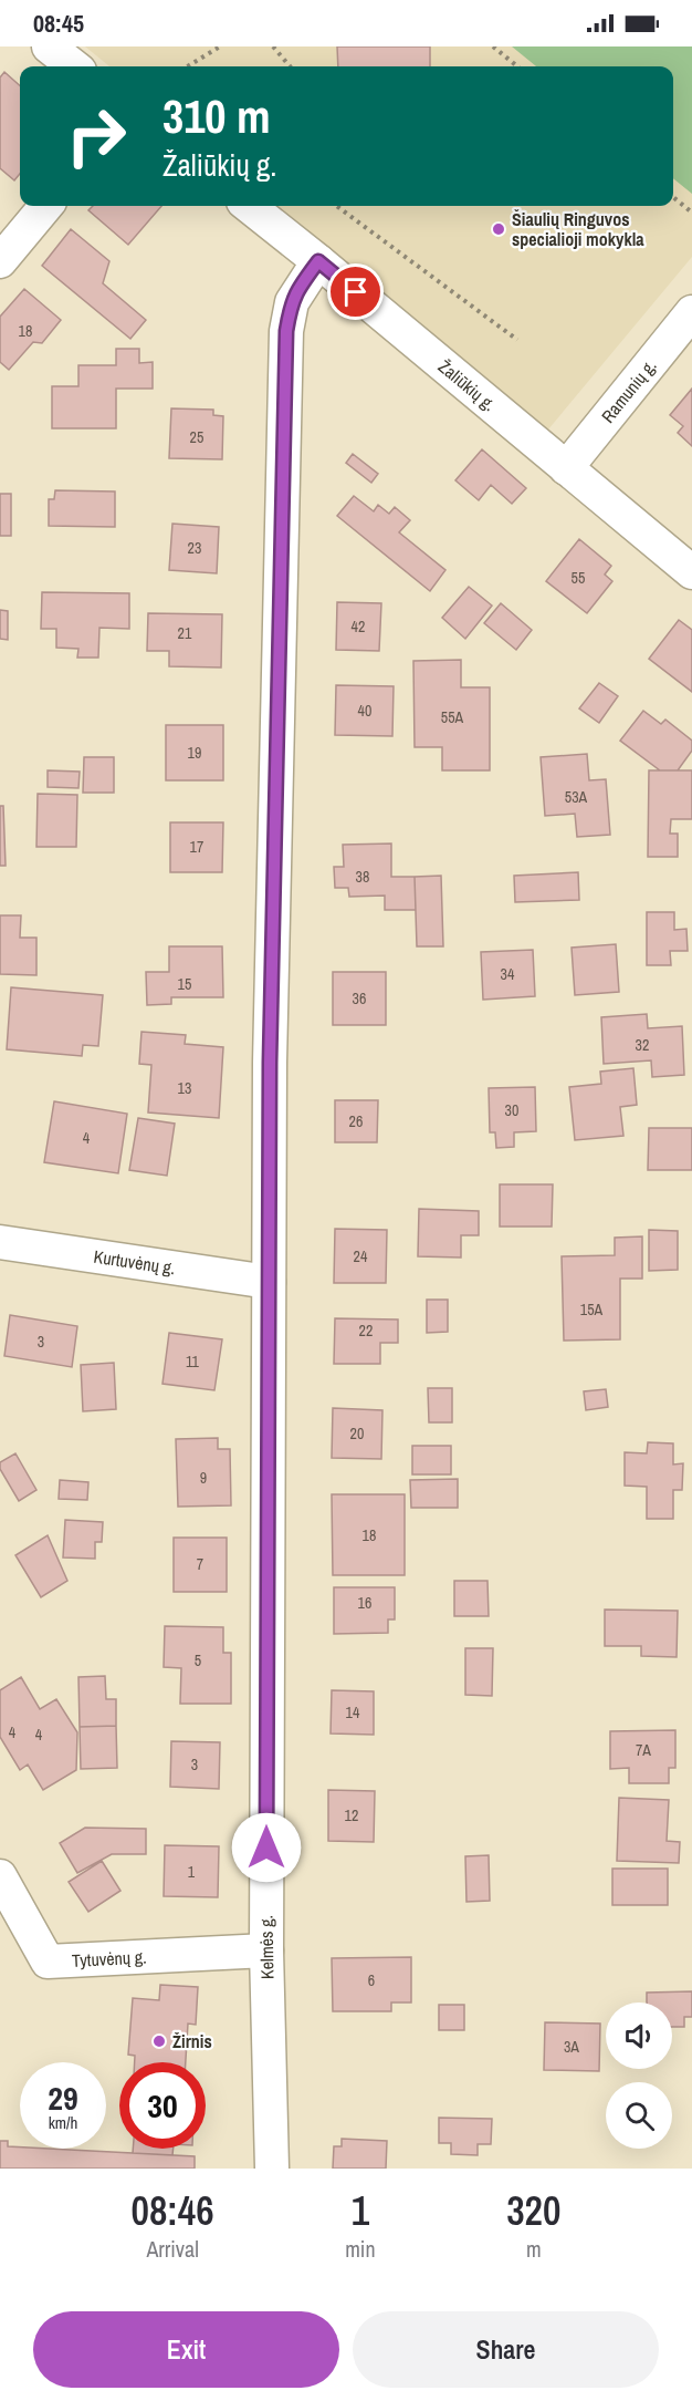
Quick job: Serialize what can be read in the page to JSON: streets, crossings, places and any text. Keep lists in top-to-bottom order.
{
  "streets": {
    "street": [
      "Žaliūkių g.",
      "Ramunių g.",
      "Kurtuvėnų g.",
      "Kelmės g.",
      "Tytuvėnų g."
    ]
  },
  "crossings": [
    ["Žaliūkių g.", "Ramunių g."],
    ["Žaliūkių g.", "Kelmės g."],
    ["Kurtuvėnų g.", "Kelmės g."],
    ["Kelmės g.", "Tytuvėnų g."]
  ],
  "places": ["Šiaulių Ringuvos specialioji mokykla", "Žirnis"],
  "house_numbers": [
    "18",
    "25",
    "23",
    "55",
    "42",
    "21",
    "40",
    "55A",
    "19",
    "53A",
    "17",
    "38",
    "34",
    "15",
    "36",
    "32",
    "13",
    "30",
    "26",
    "4",
    "24",
    "15A",
    "22",
    "3",
    "11",
    "20",
    "9",
    "18",
    "7",
    "16",
    "5",
    "14",
    "4",
    "4",
    "7A",
    "3",
    "12",
    "1",
    "6",
    "3A"
  ],
  "page": {
    "status": "08:45",
    "turn": ["310 m", "Žaliūkių g."],
    "speed": "29 km/h",
    "limit": "30",
    "eta": [
      "08:46",
      "Arrival",
      "1",
      "min",
      "320",
      "m"
    ],
    "buttons": ["Exit", "Share"]
  }
}
